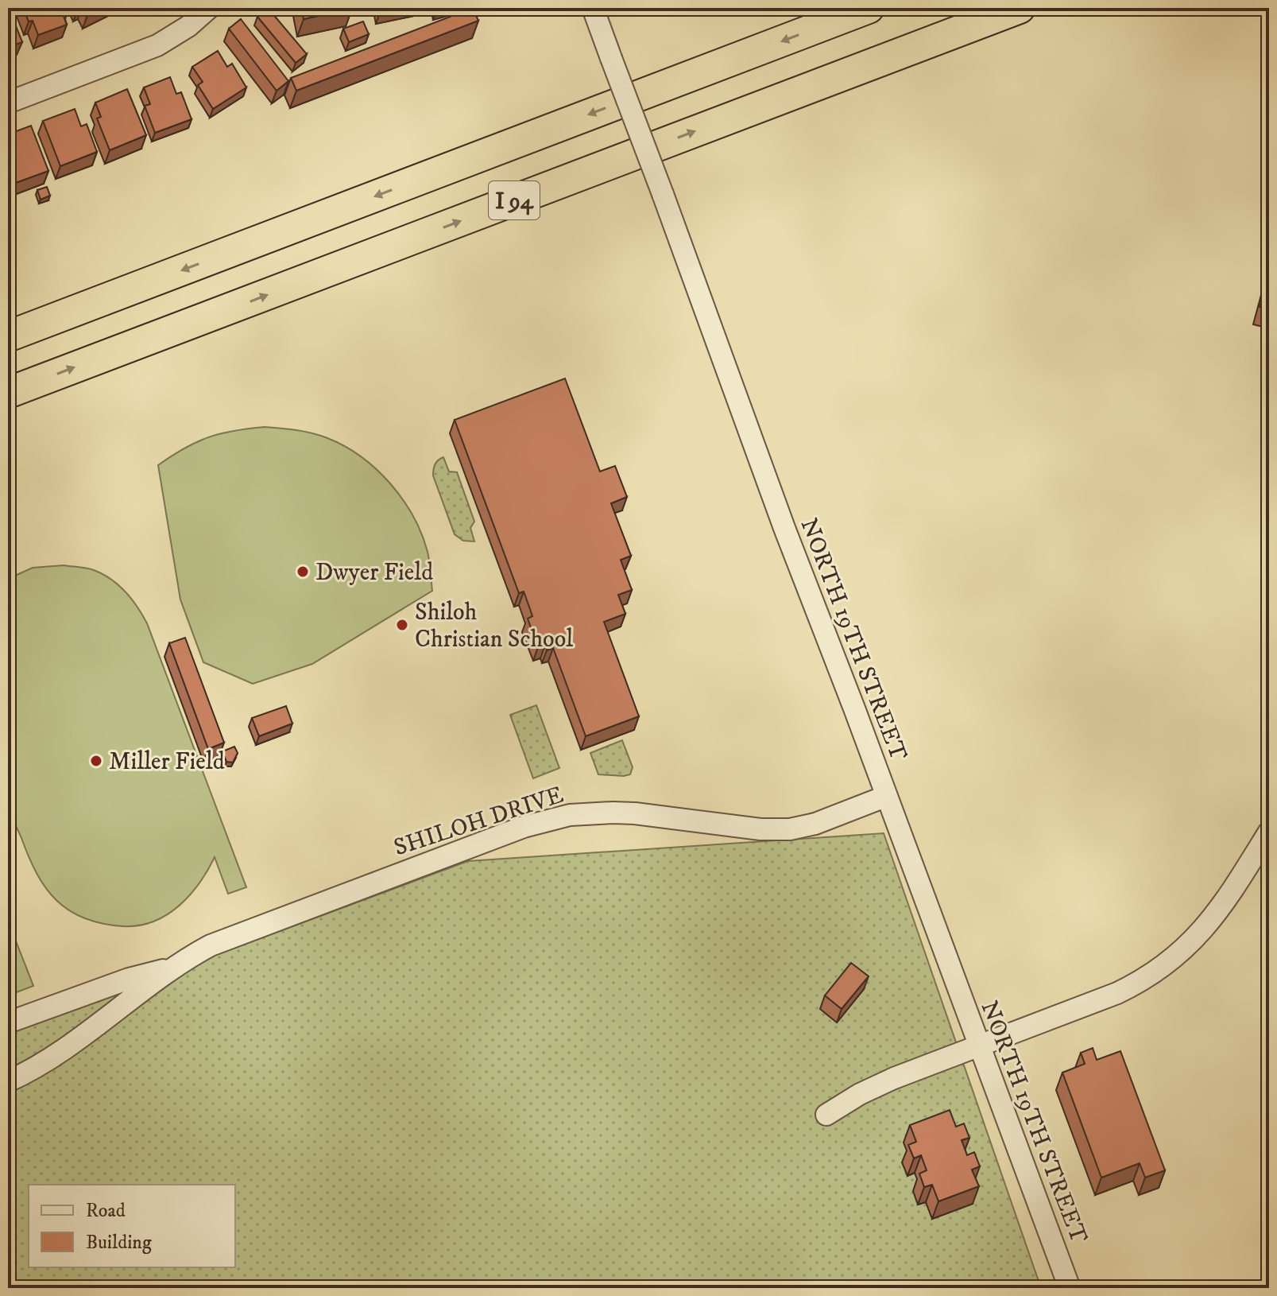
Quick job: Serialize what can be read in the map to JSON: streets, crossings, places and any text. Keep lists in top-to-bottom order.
{
  "streets": {
    "highway": ["I 94"],
    "street": ["NORTH 19TH STREET", "SHILOH DRIVE"]
  },
  "crossings": [
    ["NORTH 19TH STREET", "SHILOH DRIVE"]
  ],
  "places": ["Dwyer Field", "Shiloh Christian School", "Miller Field"],
  "legend": ["Road", "Building"]
}
